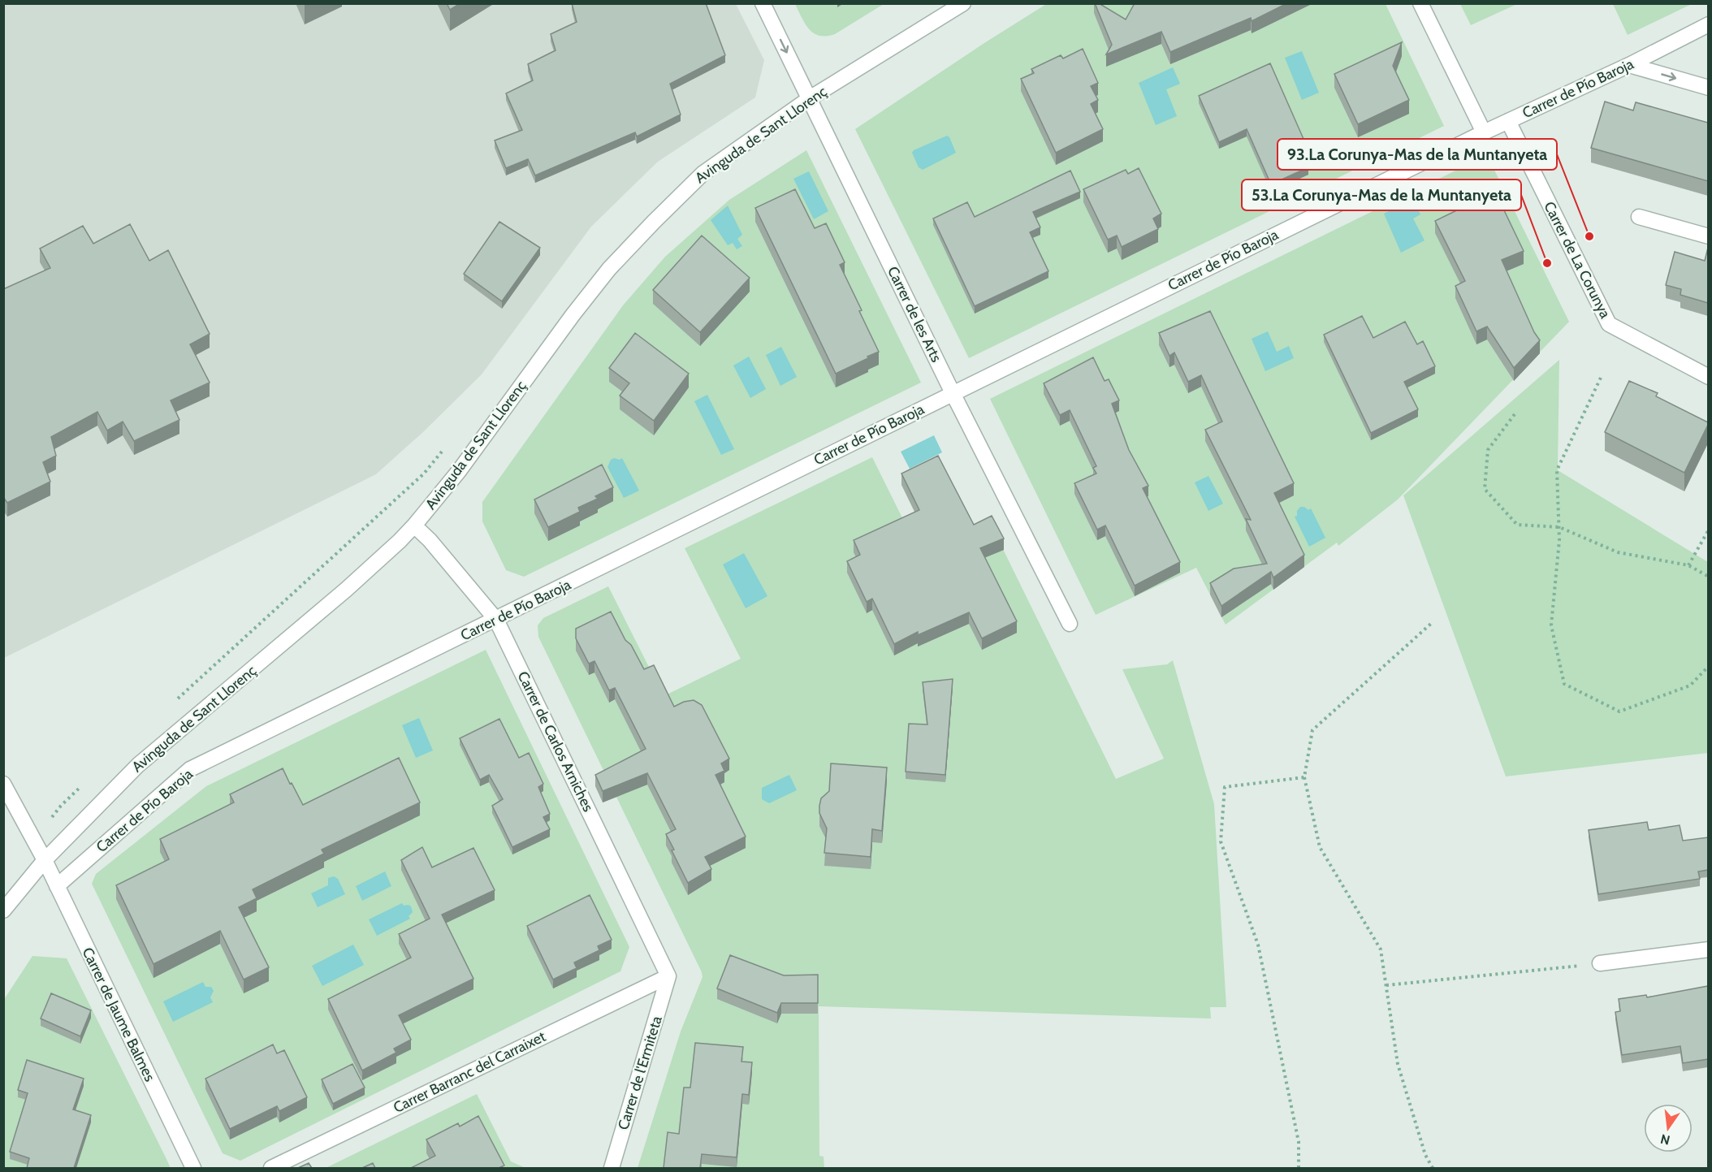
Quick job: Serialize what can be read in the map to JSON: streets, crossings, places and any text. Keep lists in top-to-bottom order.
{
  "streets": {
    "street": [
      "Carrer de Pío Baroja",
      "Avinguda de Sant Llorenç",
      "Carrer de La Corunya",
      "Carrer de les Arts",
      "Carrer de Carlos Arniches",
      "Carrer de Jaume Balmes",
      "Carrer Barranc del Carraixet",
      "Carrer de l'Ermiteta"
    ]
  },
  "crossings": [
    ["Carrer de Pío Baroja", "Carrer de La Corunya"],
    ["Carrer de Pío Baroja", "Carrer de les Arts"],
    ["Carrer de Pío Baroja", "Carrer de Carlos Arniches"],
    ["Carrer de Pío Baroja", "Carrer de Jaume Balmes"],
    ["Avinguda de Sant Llorenç", "Carrer de les Arts"],
    ["Avinguda de Sant Llorenç", "Carrer de Carlos Arniches"],
    ["Avinguda de Sant Llorenç", "Carrer de Jaume Balmes"],
    ["Carrer de Carlos Arniches", "Carrer Barranc del Carraixet"],
    ["Carrer de Carlos Arniches", "Carrer de l'Ermiteta"],
    ["Carrer Barranc del Carraixet", "Carrer de l'Ermiteta"]
  ],
  "places": ["93.La Corunya-Mas de la Muntanyeta", "53.La Corunya-Mas de la Muntanyeta"],
  "north": "bottom"
}
